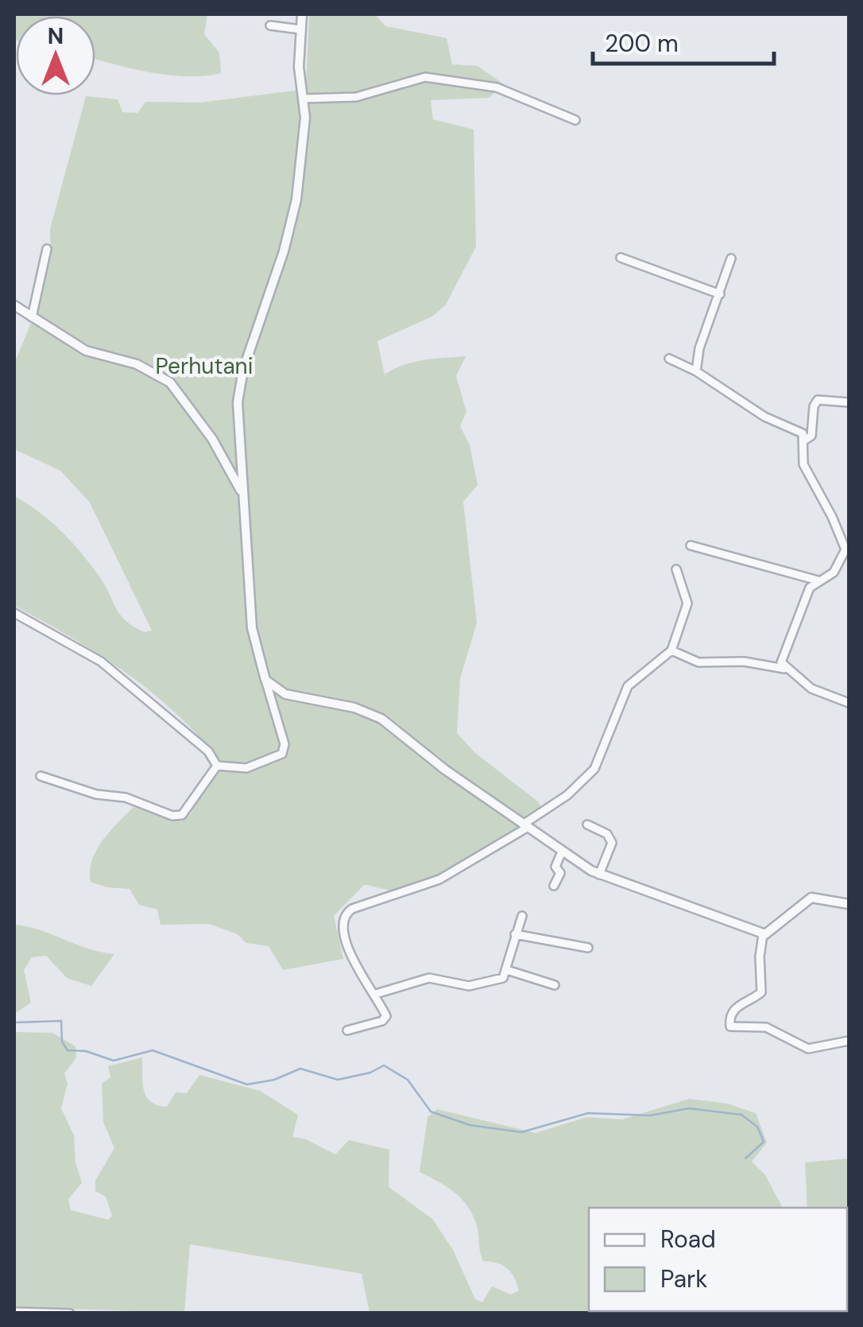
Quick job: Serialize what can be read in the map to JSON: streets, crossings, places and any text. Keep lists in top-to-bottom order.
{
  "parks": ["Perhutani"],
  "legend": ["Road", "Park"],
  "scale_bar": "200 m",
  "north": "top"
}
